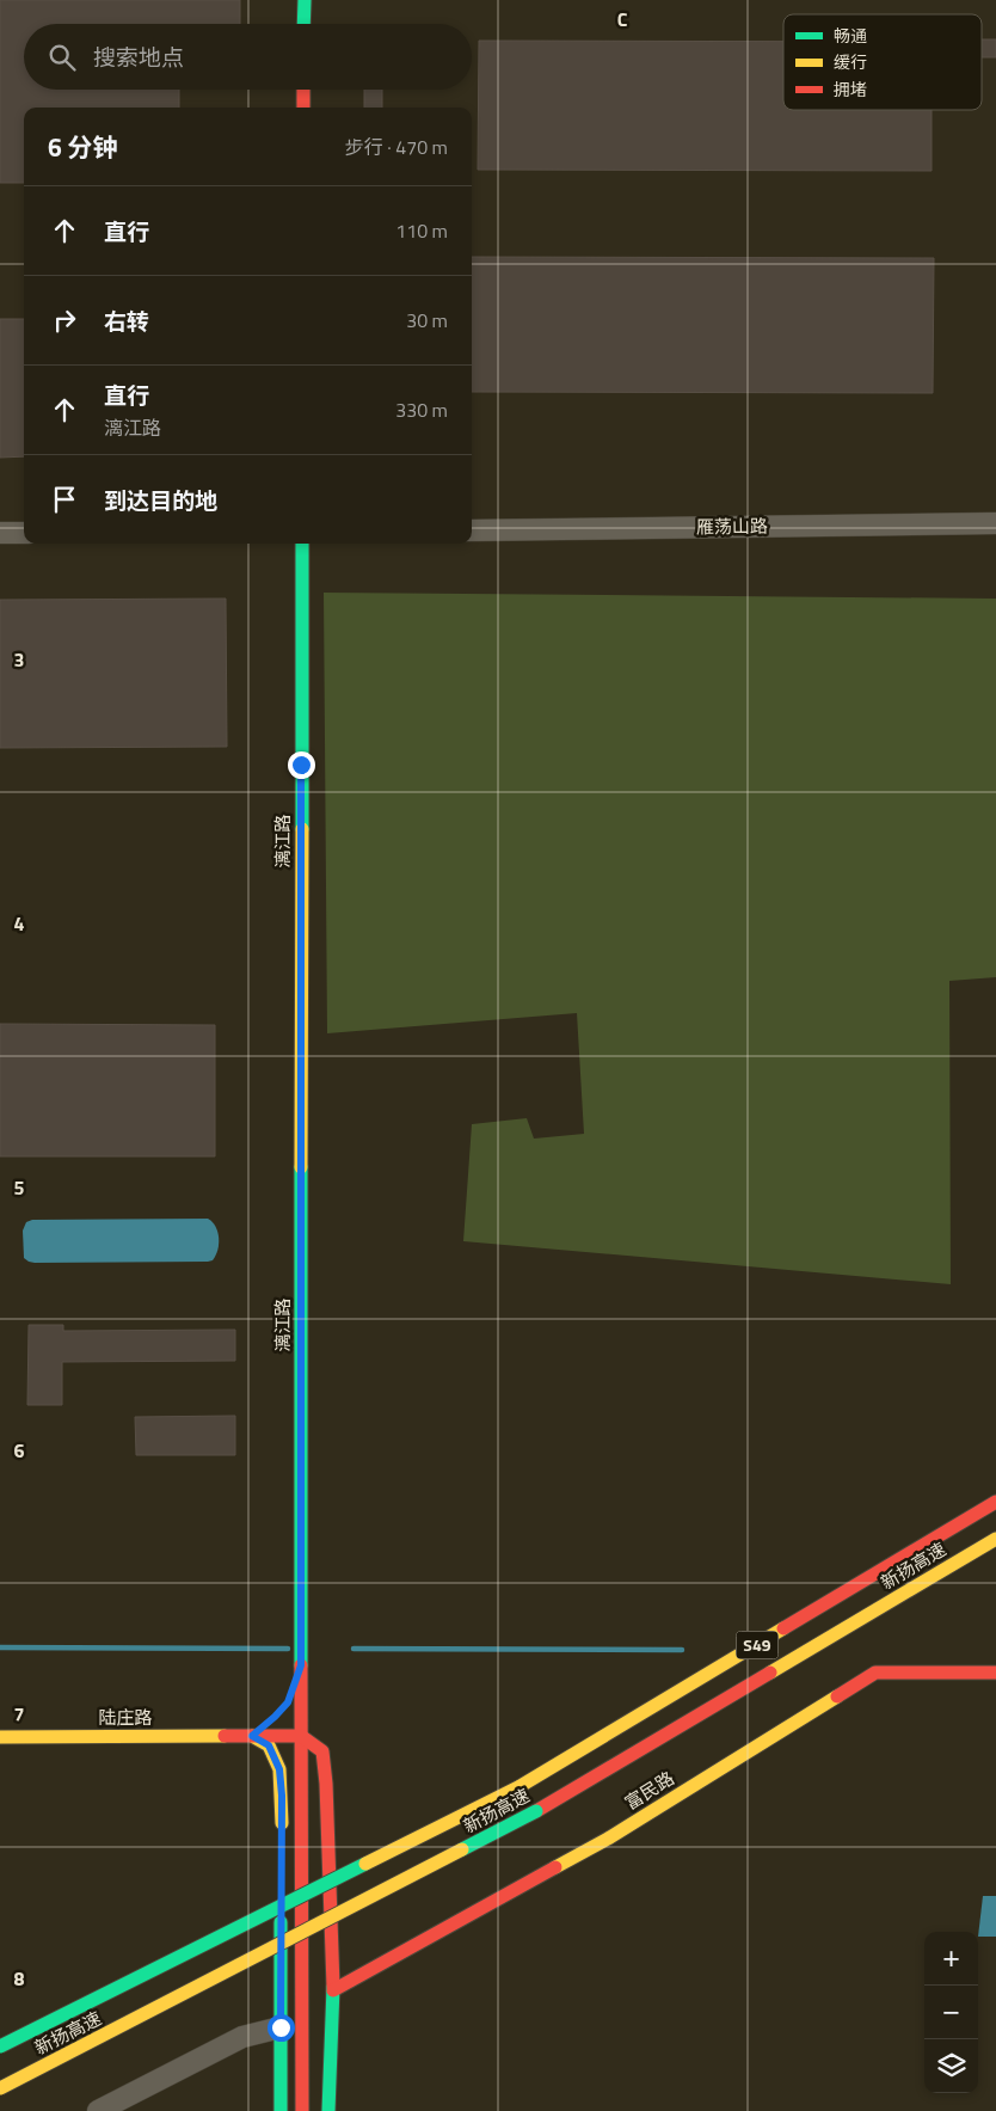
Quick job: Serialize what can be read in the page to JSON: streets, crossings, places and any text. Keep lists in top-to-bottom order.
{
  "streets": {
    "main road": [
      "漓江路",
      "新扬高速",
      "S49",
      "陆庄路",
      "富民路"
    ],
    "street": ["雁荡山路"]
  },
  "crossings": [
    ["漓江路", "陆庄路"]
  ],
  "legend": ["畅通", "缓行", "拥堵"],
  "page": {
    "search": "搜索地点",
    "heading": ["6 分钟", "步行 · 470 m"],
    "list": [
      ["直行", "110 m"],
      ["右转", "30 m"],
      ["直行", "漓江路", "330 m"],
      "到达目的地"
    ],
    "map_buttons": ["+", "−"]
  },
  "grid": {
    "columns": ["C"],
    "rows": [
      "3",
      "4",
      "5",
      "6",
      "7",
      "8"
    ]
  }
}
